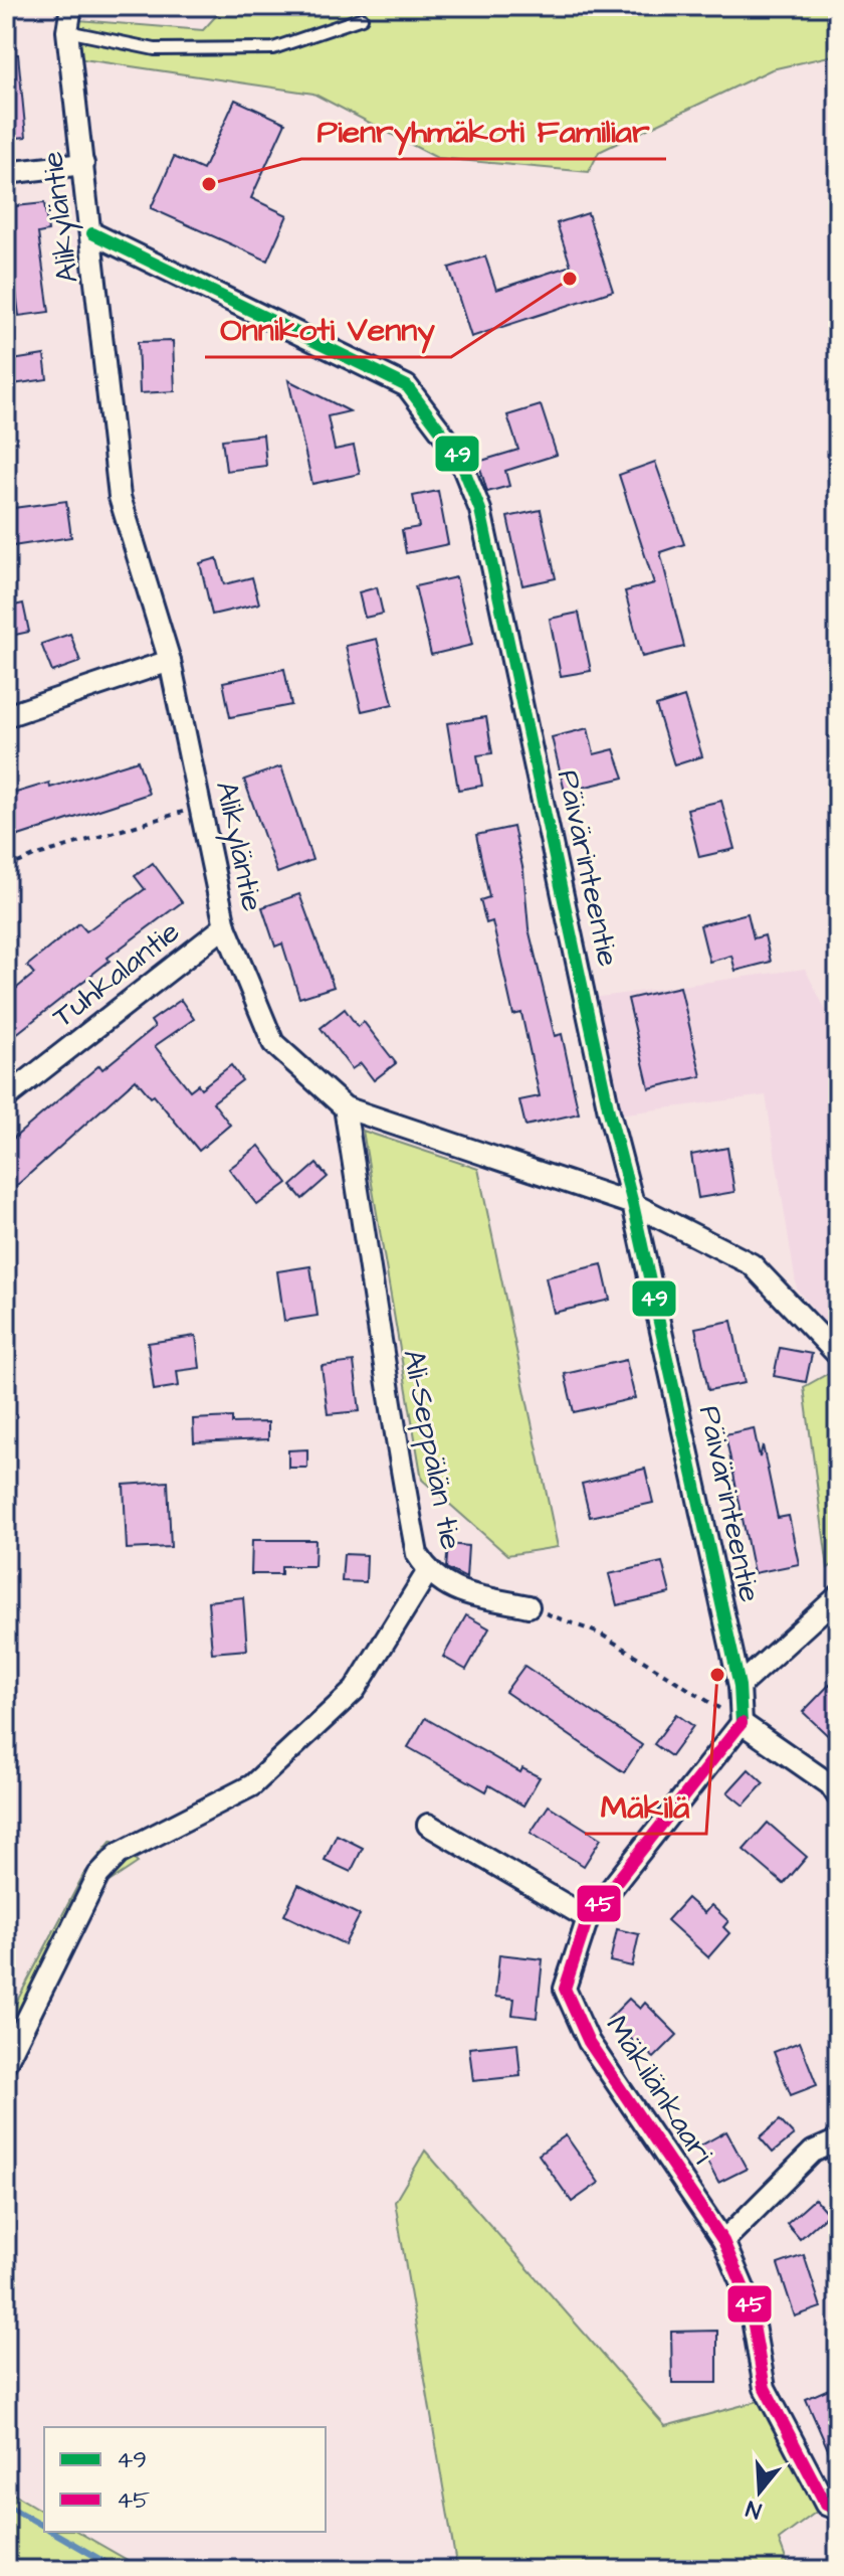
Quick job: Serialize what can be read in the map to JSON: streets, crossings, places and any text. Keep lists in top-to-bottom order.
{
  "streets": {
    "street": [
      "Alikyläntie",
      "Päivärinteentie",
      "Tuhkalantie",
      "Ali-Seppälän tie",
      "Mäkilänkaari"
    ]
  },
  "crossings": [
    ["Alikyläntie", "Päivärinteentie"],
    ["Alikyläntie", "Tuhkalantie"],
    ["Alikyläntie", "Ali-Seppälän tie"],
    ["Päivärinteentie", "Mäkilänkaari"]
  ],
  "places": ["Pienryhmäkoti Familiar", "Onnikoti Venny", "Mäkilä"],
  "lines": ["transit line 49", "transit line 45"],
  "legend": ["49", "45"],
  "north": "bottom"
}
